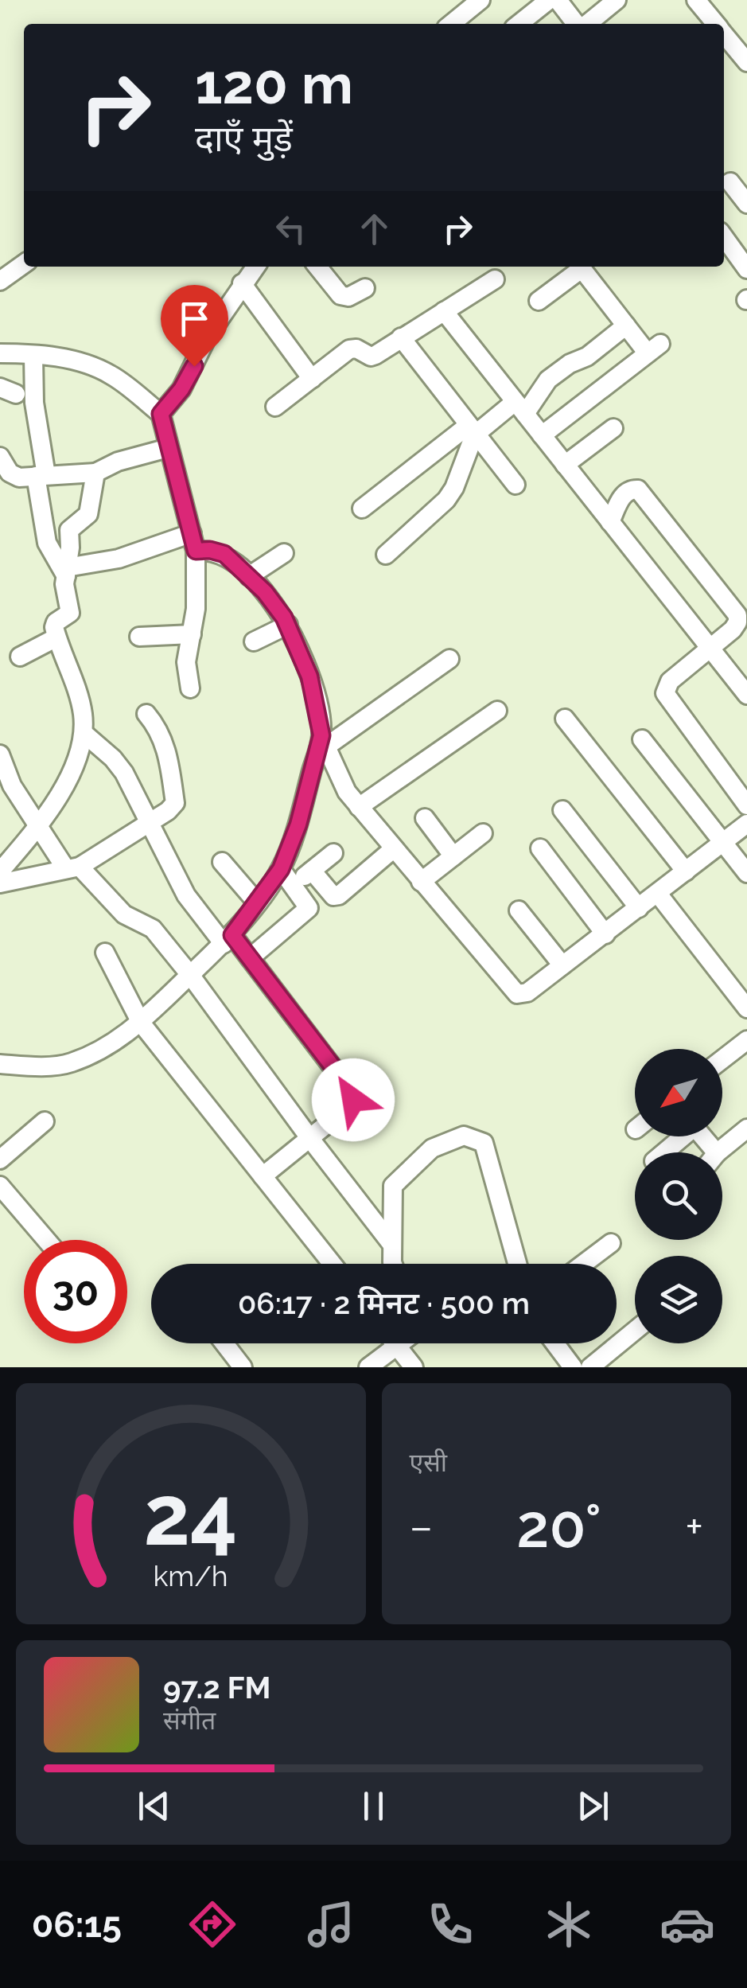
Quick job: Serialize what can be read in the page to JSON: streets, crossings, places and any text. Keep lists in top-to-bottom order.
{
  "north": "bottom left",
  "page": {
    "turn": ["120 m", "दाएँ मुड़ें"],
    "limit": "30",
    "trip": "06:17 · 2 मिनट · 500 m",
    "tile": "एसी",
    "heat": ["−", "20°", "+"],
    "song": ["97.2 FM", "संगीत"],
    "tabs": "06:15",
    "gauge": ["24", "km/h"]
  }
}
